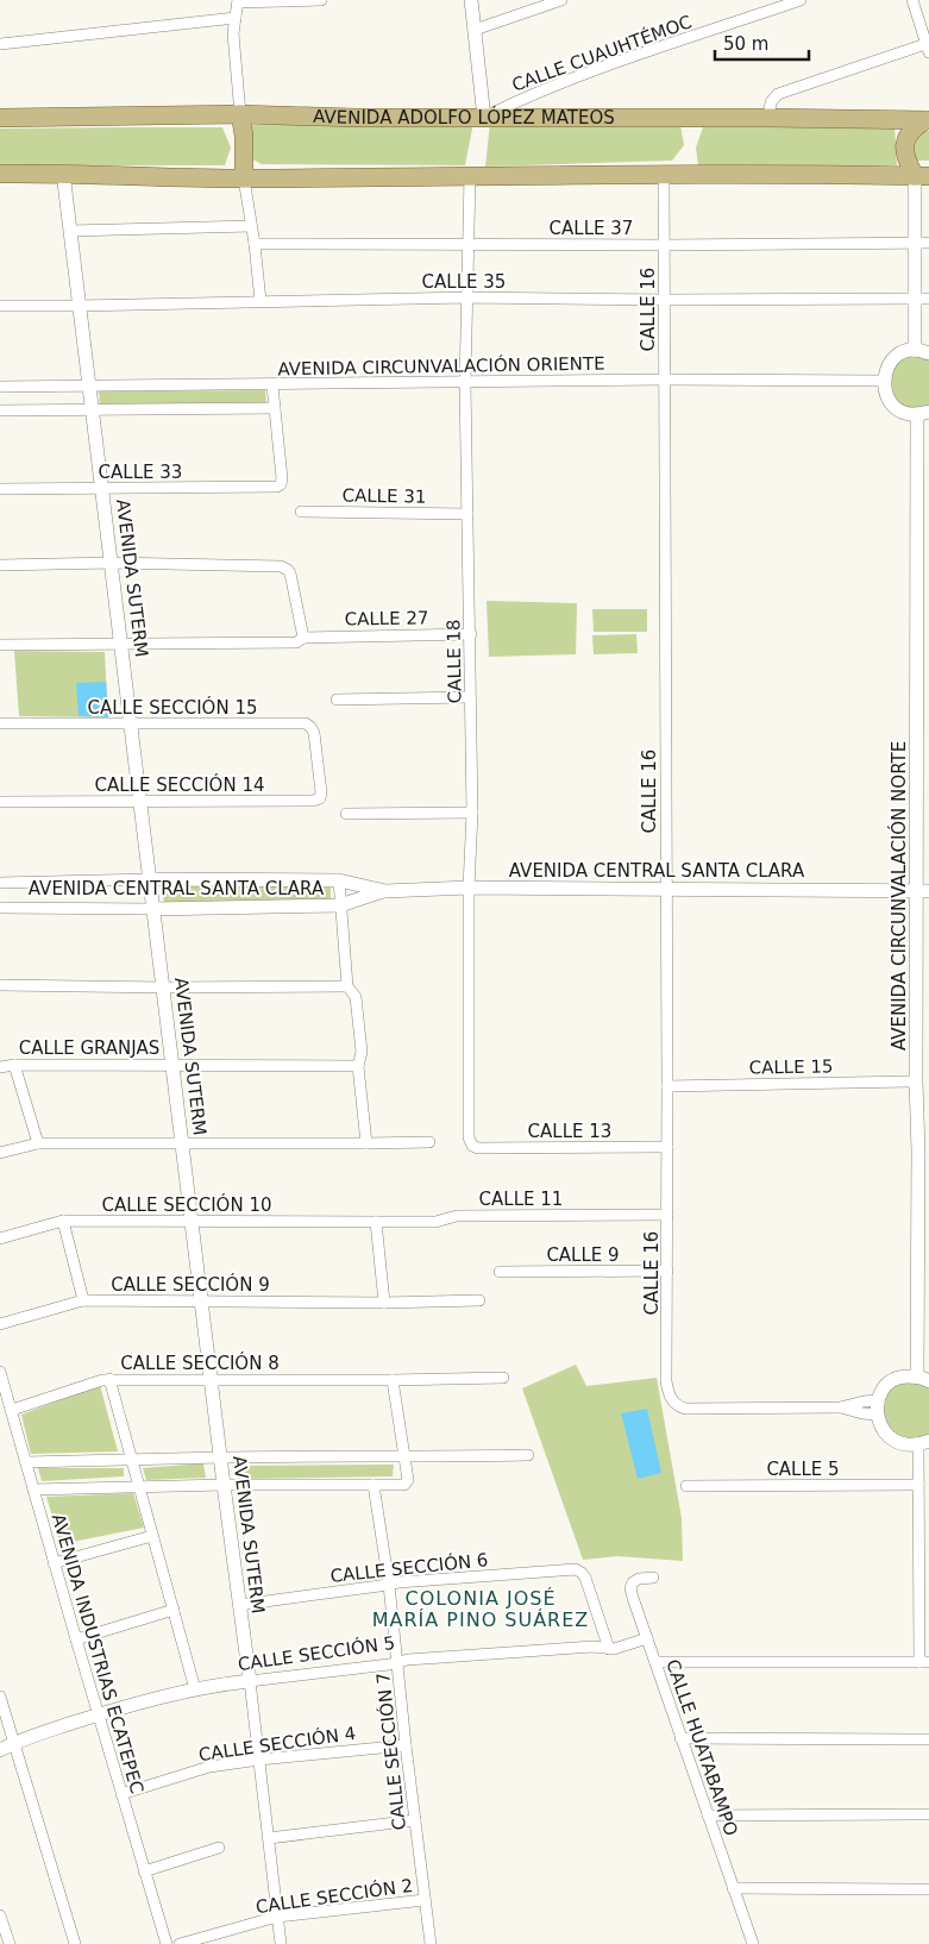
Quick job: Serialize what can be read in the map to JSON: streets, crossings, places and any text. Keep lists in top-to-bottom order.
{
  "streets": {
    "main road": ["AVENIDA ADOLFO LÓPEZ MATEOS"],
    "street": [
      "CALLE CUAUHTÉMOC",
      "CALLE 37",
      "CALLE 35",
      "CALLE 16",
      "AVENIDA CIRCUNVALACIÓN ORIENTE",
      "CALLE 33",
      "CALLE 31",
      "AVENIDA SUTERM",
      "CALLE 27",
      "CALLE 18",
      "CALLE SECCIÓN 15",
      "CALLE SECCIÓN 14",
      "AVENIDA CENTRAL SANTA CLARA",
      "AVENIDA CIRCUNVALACIÓN NORTE",
      "CALLE GRANJAS",
      "CALLE 15",
      "CALLE 13",
      "CALLE 11",
      "CALLE SECCIÓN 10",
      "CALLE 9",
      "CALLE SECCIÓN 9",
      "CALLE SECCIÓN 8",
      "CALLE 5",
      "CALLE SECCIÓN 6",
      "AVENIDA INDUSTRIAS ECATEPEC",
      "CALLE SECCIÓN 5",
      "CALLE SECCIÓN 4",
      "CALLE HUATABAMPO",
      "CALLE SECCIÓN 7",
      "CALLE SECCIÓN 2"
    ]
  },
  "crossings": [
    ["CALLE CUAUHTÉMOC", "AVENIDA ADOLFO LÓPEZ MATEOS"],
    ["CALLE 37", "CALLE 16"],
    ["CALLE 37", "CALLE 18"],
    ["CALLE 35", "CALLE 16"],
    ["CALLE 35", "AVENIDA SUTERM"],
    ["CALLE 35", "CALLE 18"],
    ["CALLE 16", "AVENIDA CIRCUNVALACIÓN ORIENTE"],
    ["CALLE 16", "AVENIDA CENTRAL SANTA CLARA"],
    ["CALLE 16", "CALLE 15"],
    ["CALLE 16", "CALLE 13"],
    ["CALLE 16", "CALLE 11"],
    ["CALLE 16", "CALLE 9"],
    ["AVENIDA CIRCUNVALACIÓN ORIENTE", "AVENIDA SUTERM"],
    ["AVENIDA CIRCUNVALACIÓN ORIENTE", "CALLE 18"],
    ["CALLE 33", "AVENIDA SUTERM"],
    ["CALLE 31", "CALLE 18"],
    ["AVENIDA SUTERM", "CALLE 27"],
    ["AVENIDA SUTERM", "CALLE SECCIÓN 15"],
    ["AVENIDA SUTERM", "CALLE SECCIÓN 14"],
    ["AVENIDA SUTERM", "AVENIDA CENTRAL SANTA CLARA"],
    ["AVENIDA SUTERM", "CALLE GRANJAS"],
    ["AVENIDA SUTERM", "CALLE SECCIÓN 10"],
    ["AVENIDA SUTERM", "CALLE SECCIÓN 9"],
    ["AVENIDA SUTERM", "CALLE SECCIÓN 8"],
    ["AVENIDA SUTERM", "CALLE SECCIÓN 6"],
    ["AVENIDA SUTERM", "CALLE SECCIÓN 5"],
    ["AVENIDA SUTERM", "CALLE SECCIÓN 4"],
    ["AVENIDA SUTERM", "CALLE SECCIÓN 2"],
    ["CALLE 27", "CALLE 18"],
    ["CALLE 18", "AVENIDA CENTRAL SANTA CLARA"],
    ["CALLE 18", "CALLE 13"],
    ["CALLE SECCIÓN 15", "CALLE SECCIÓN 14"],
    ["AVENIDA CENTRAL SANTA CLARA", "AVENIDA CIRCUNVALACIÓN NORTE"],
    ["AVENIDA CIRCUNVALACIÓN NORTE", "CALLE 15"],
    ["CALLE 11", "CALLE SECCIÓN 10"],
    ["CALLE SECCIÓN 8", "AVENIDA INDUSTRIAS ECATEPEC"],
    ["CALLE SECCIÓN 6", "CALLE SECCIÓN 5"],
    ["CALLE SECCIÓN 6", "CALLE SECCIÓN 7"],
    ["AVENIDA INDUSTRIAS ECATEPEC", "CALLE SECCIÓN 5"],
    ["AVENIDA INDUSTRIAS ECATEPEC", "CALLE SECCIÓN 4"],
    ["CALLE SECCIÓN 5", "CALLE HUATABAMPO"],
    ["CALLE SECCIÓN 5", "CALLE SECCIÓN 7"],
    ["CALLE SECCIÓN 4", "CALLE SECCIÓN 7"],
    ["CALLE SECCIÓN 7", "CALLE SECCIÓN 2"]
  ],
  "districts": ["COLONIA JOSÉ MARÍA PINO SUÁREZ"],
  "scale_bar": "50 m"
}
